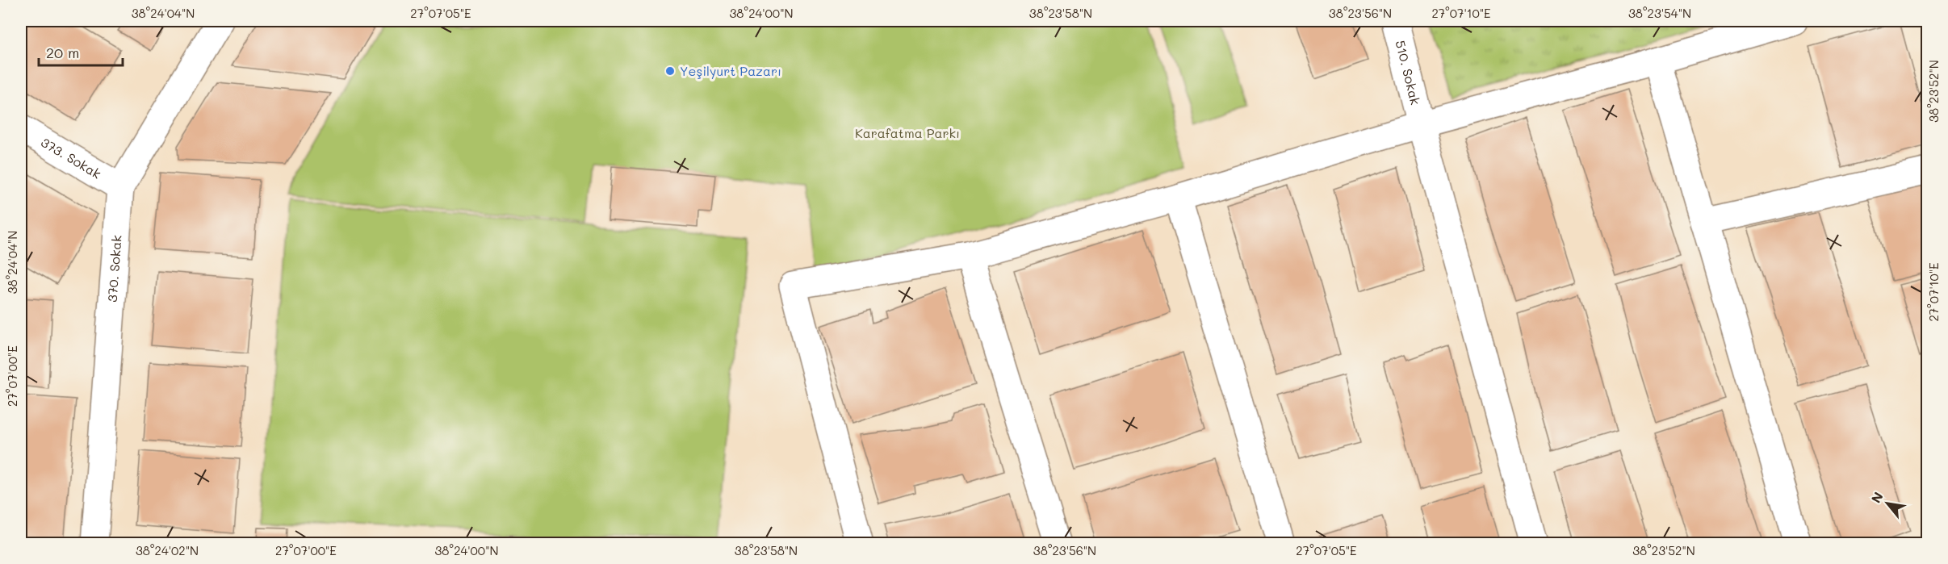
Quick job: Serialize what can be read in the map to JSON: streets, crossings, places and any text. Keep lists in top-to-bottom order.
{
  "streets": {
    "street": ["510. Sokak", "373. Sokak", "370. Sokak"]
  },
  "crossings": [
    ["373. Sokak", "370. Sokak"]
  ],
  "parks": ["Karafatma Parkı"],
  "places": ["Yeşilyurt Pazarı"],
  "scale_bar": "20 m",
  "north": "top left",
  "coordinates": [
    "38°24'04\"N",
    "27°07'05\"E",
    "38°24'00\"N",
    "38°23'58\"N",
    "38°23'56\"N",
    "27°07'10\"E",
    "38°23'54\"N",
    "38°23'52\"N",
    "27°07'00\"E",
    "38°24'02\"N"
  ]
}
